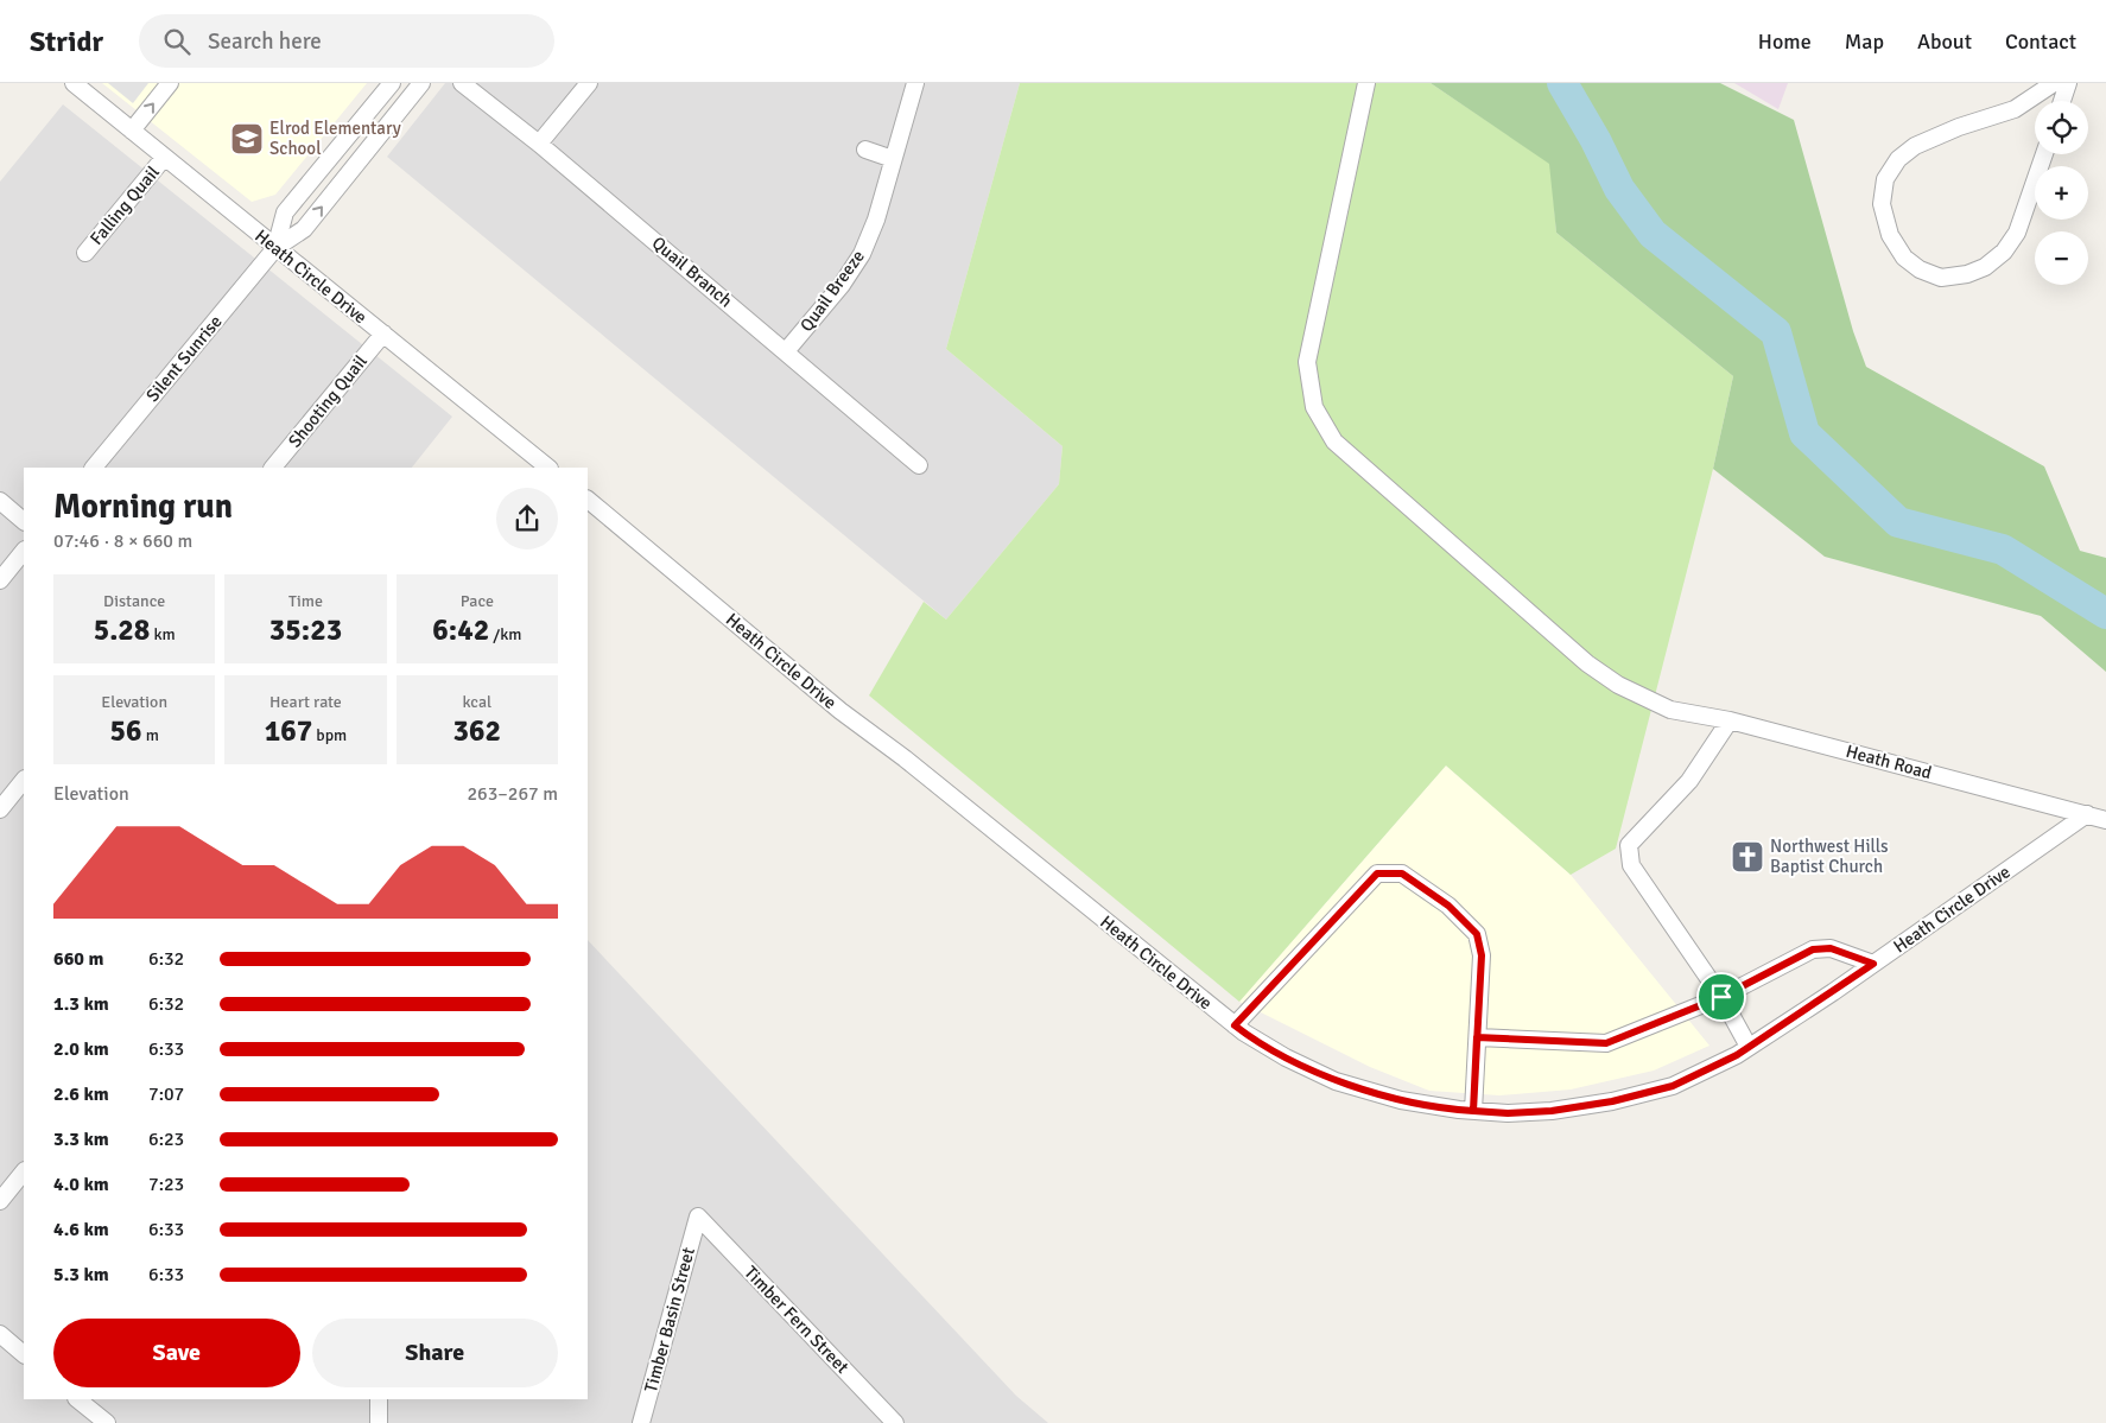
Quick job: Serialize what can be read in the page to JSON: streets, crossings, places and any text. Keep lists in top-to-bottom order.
{
  "streets": {
    "street": [
      "Falling Quail",
      "Quail Branch",
      "Heath Circle Drive",
      "Quail Breeze",
      "Silent Sunrise",
      "Shooting Quail",
      "Heath Road",
      "Timber Basin Street",
      "Timber Fern Street"
    ]
  },
  "crossings": [
    ["Falling Quail", "Heath Circle Drive"],
    ["Quail Branch", "Quail Breeze"],
    ["Heath Circle Drive", "Silent Sunrise"],
    ["Heath Circle Drive", "Shooting Quail"],
    ["Heath Circle Drive", "Heath Road"],
    ["Timber Basin Street", "Timber Fern Street"]
  ],
  "places": {
    "school or university": ["Elrod Elementary School"],
    "church": ["Northwest Hills Baptist Church"]
  },
  "page": {
    "header": "Stridr",
    "search": "Search here",
    "nav": [
      "Home",
      "Map",
      "About",
      "Contact"
    ],
    "map_buttons": ["+", "−"],
    "heading": ["Morning run", "07:46 · 8 × 660 m"],
    "stats": [
      ["Distance", "5.28 km"],
      ["Time", "35:23"],
      ["Pace", "6:42 /km"],
      ["Elevation", "56 m"],
      ["Heart rate", "167 bpm"],
      ["kcal", "362"]
    ],
    "chart": ["Elevation", "263–267 m"],
    "list": [
      {
        "name": "660 m",
        "note": "6:32"
      },
      {
        "name": "1.3 km",
        "note": "6:32"
      },
      {
        "name": "2.0 km",
        "note": "6:33"
      },
      {
        "name": "2.6 km",
        "note": "7:07"
      },
      {
        "name": "3.3 km",
        "note": "6:23"
      },
      {
        "name": "4.0 km",
        "note": "7:23"
      },
      {
        "name": "4.6 km",
        "note": "6:33"
      },
      {
        "name": "5.3 km",
        "note": "6:33"
      }
    ],
    "buttons": ["Save", "Share"]
  }
}
